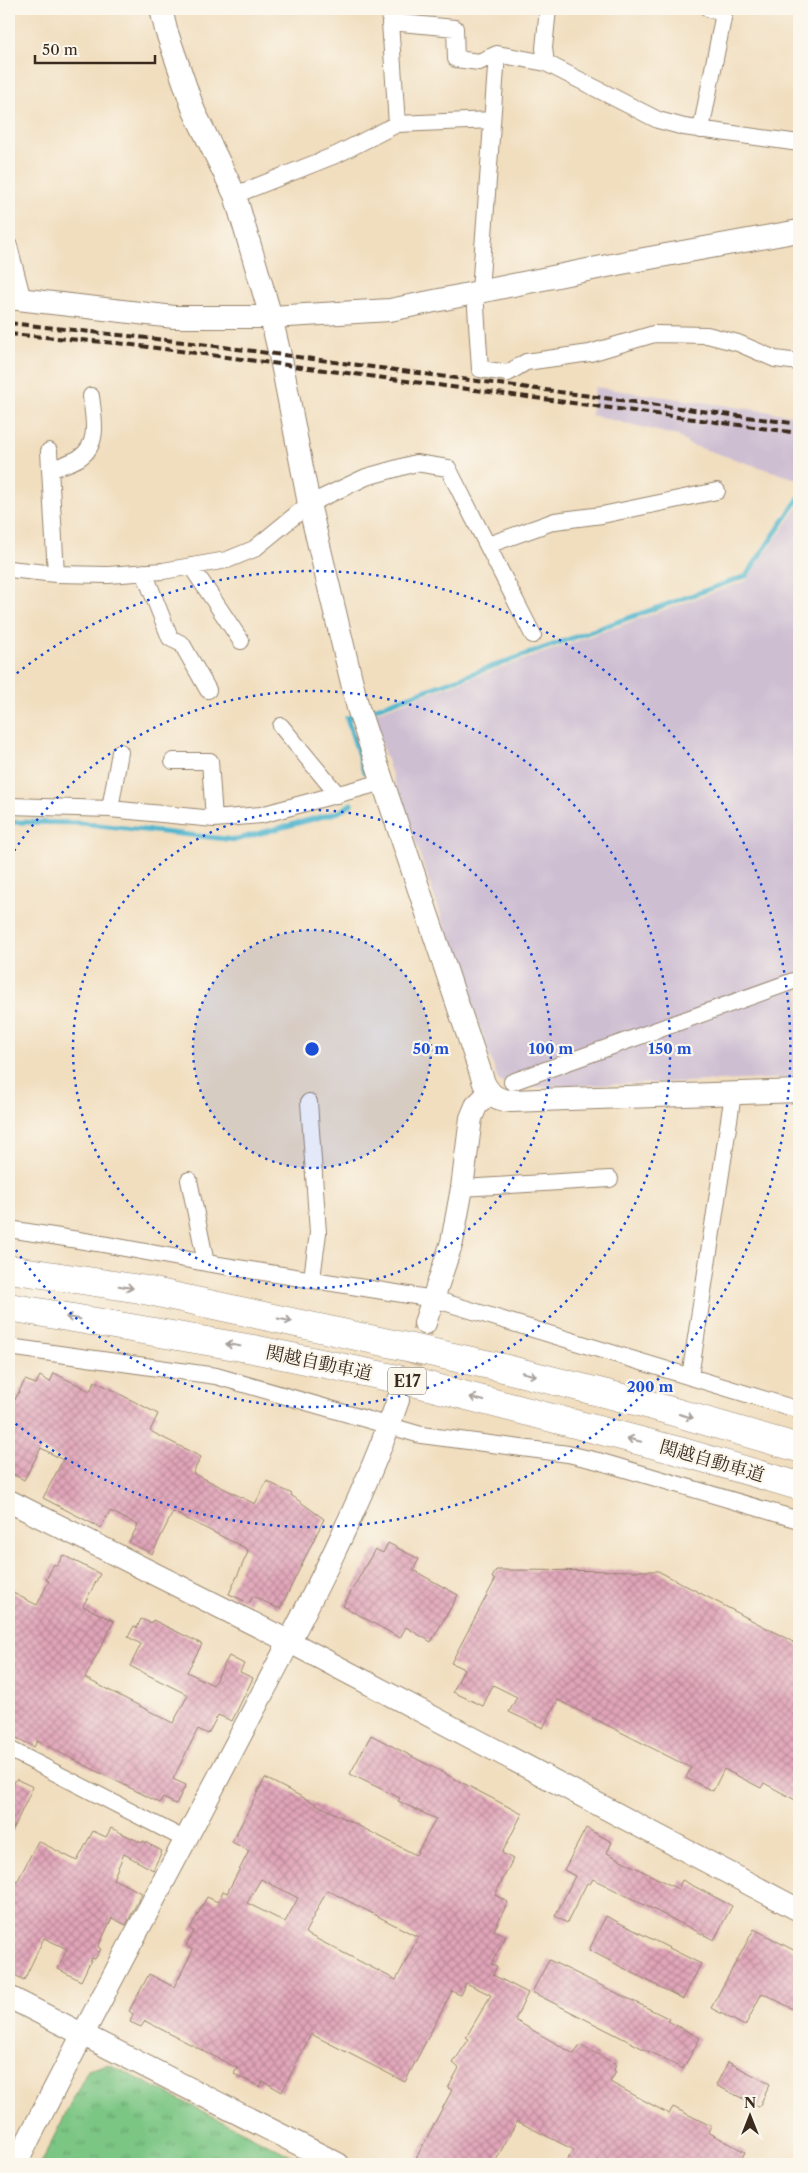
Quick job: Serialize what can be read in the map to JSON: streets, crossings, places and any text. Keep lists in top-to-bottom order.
{
  "streets": {
    "highway": ["関越自動車道", "E17"]
  },
  "scale_bar": "50 m",
  "north": "top",
  "rings": [
    "50 m",
    "100 m",
    "150 m",
    "200 m"
  ]
}
